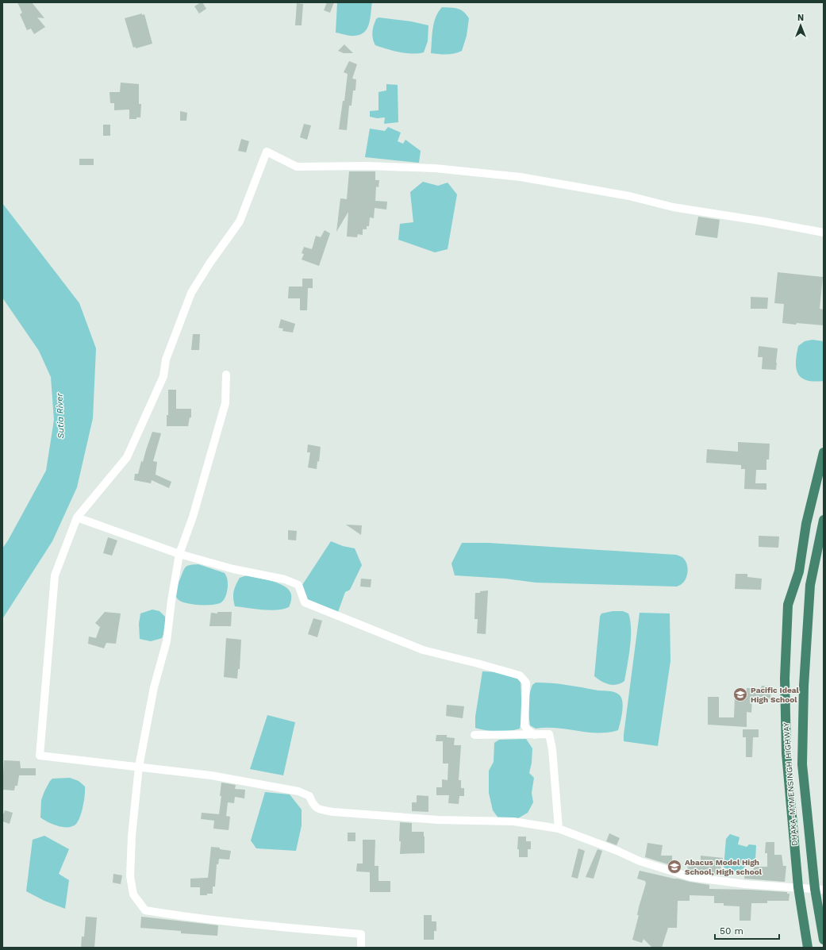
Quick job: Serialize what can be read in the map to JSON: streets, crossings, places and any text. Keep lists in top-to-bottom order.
{
  "streets": {
    "highway": ["DHAKA-MYMENSINGH HIGHWAY"]
  },
  "water": ["Sutia River"],
  "places": {
    "school or university": ["Pacific Ideal High School", "Abacus Model High School, High school"]
  },
  "scale_bar": "50 m",
  "north": "top"
}
